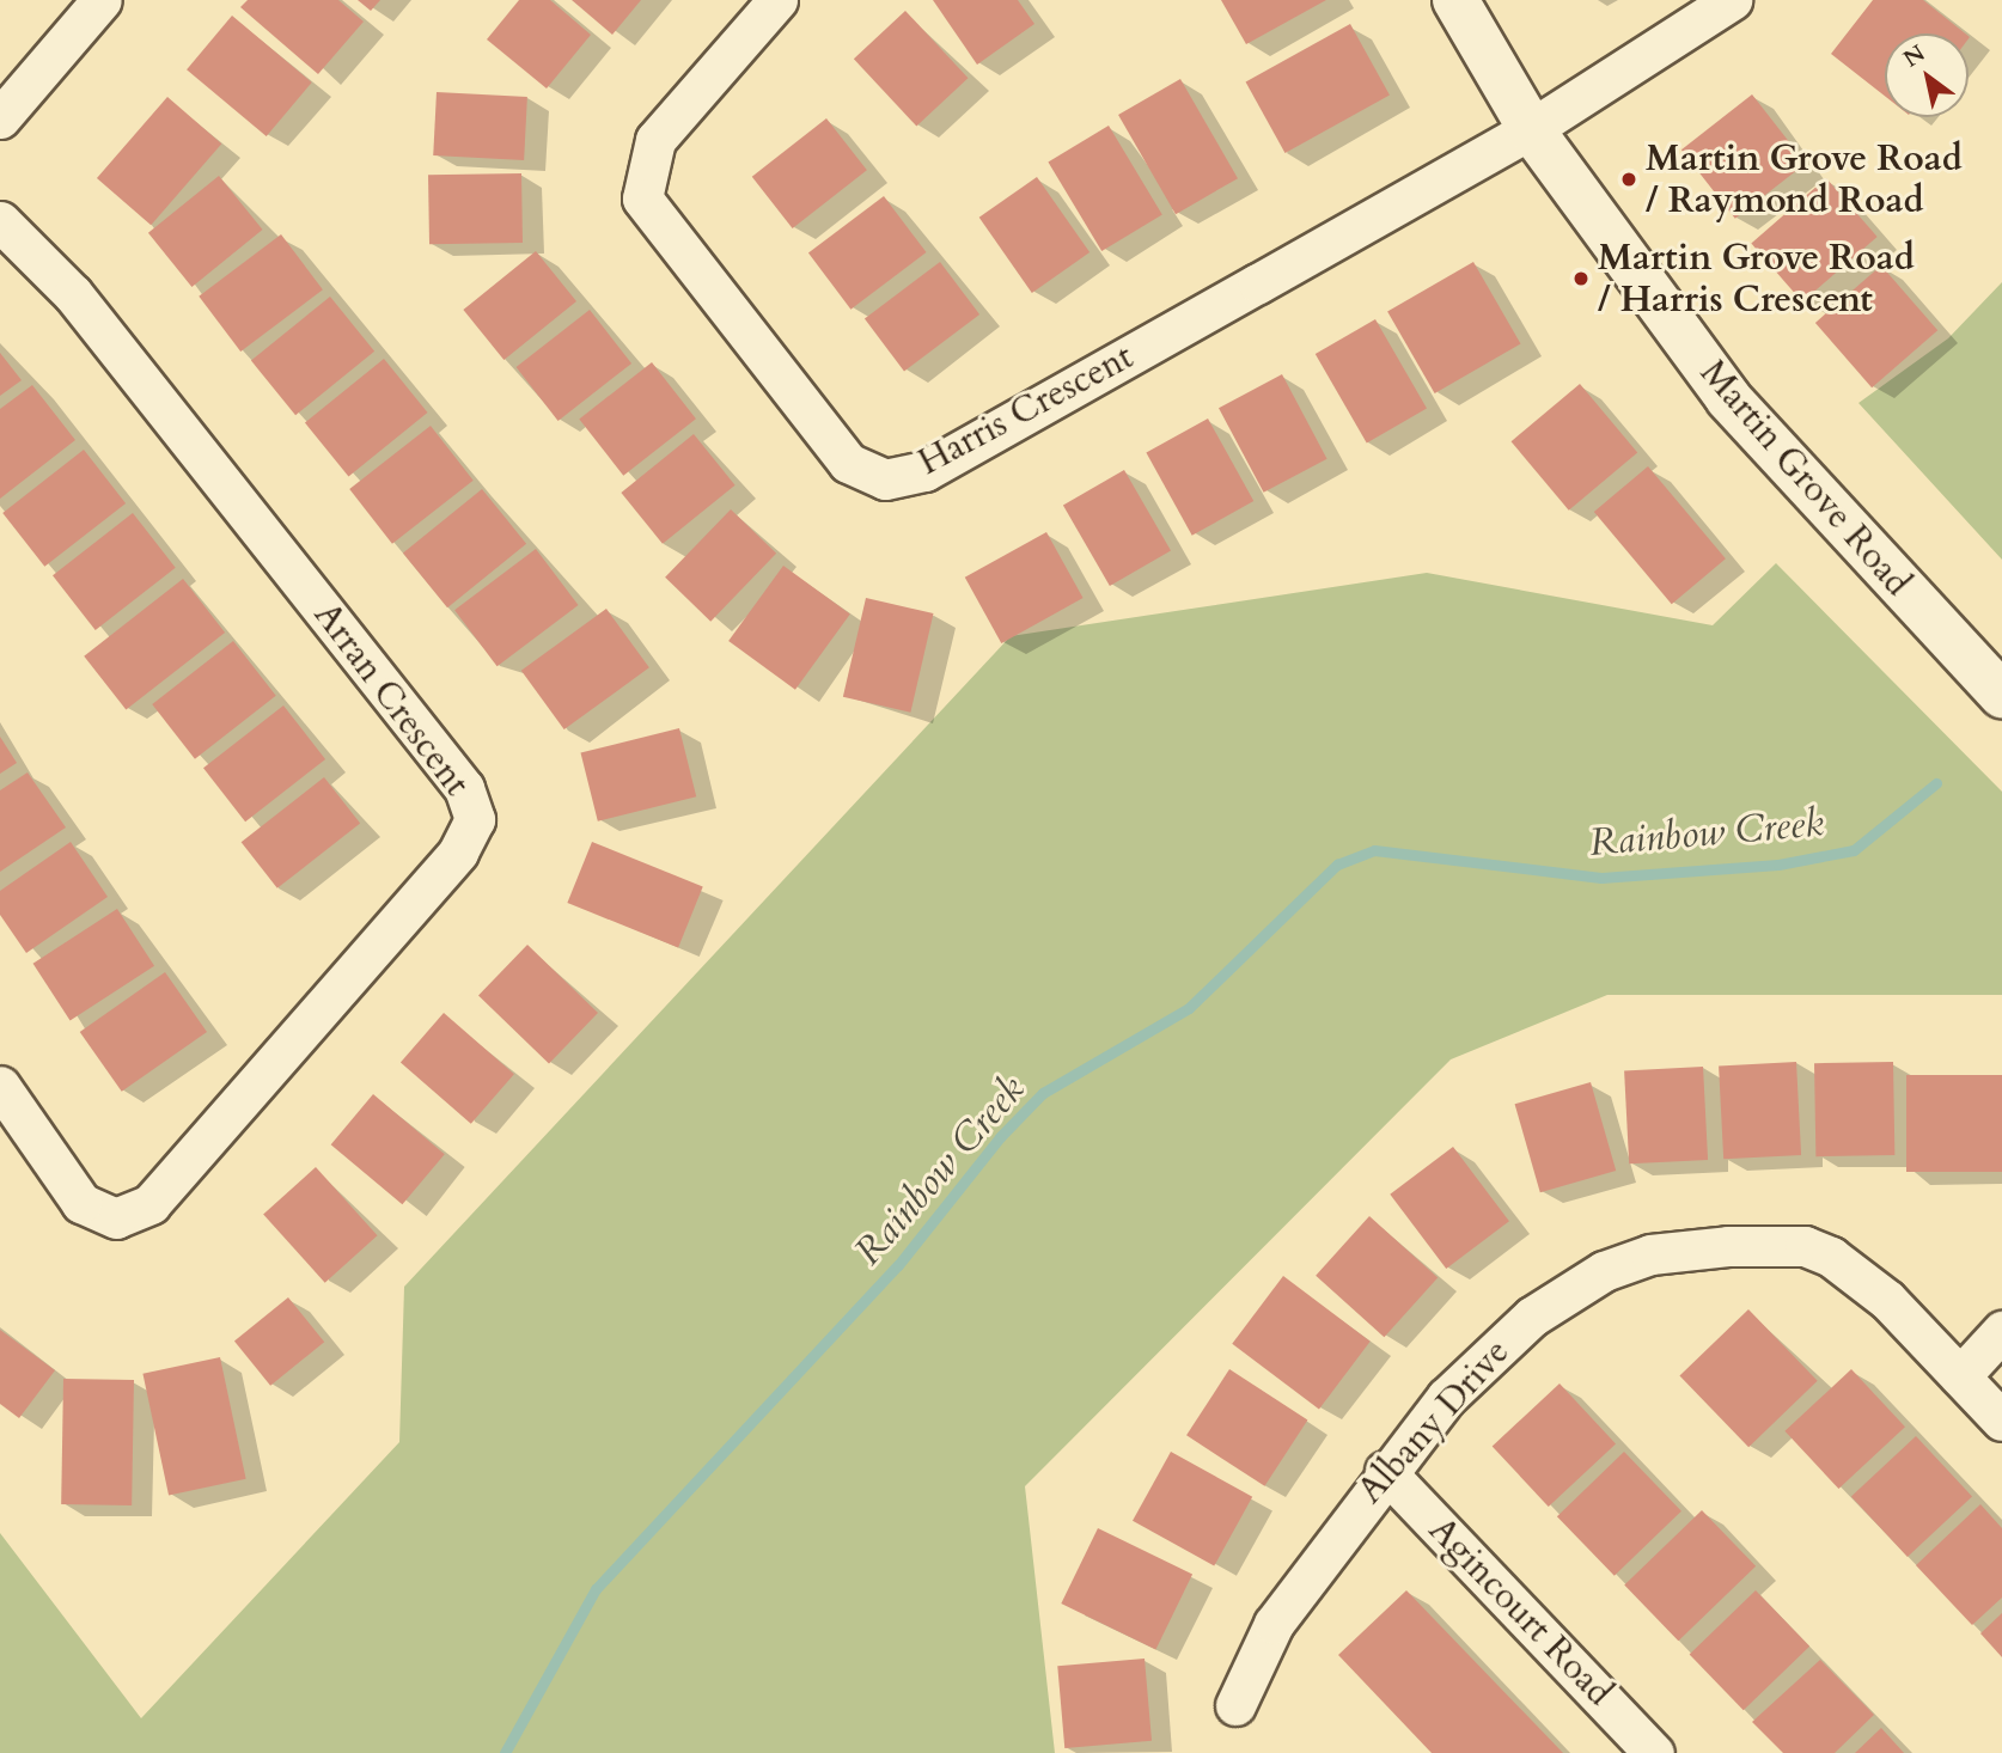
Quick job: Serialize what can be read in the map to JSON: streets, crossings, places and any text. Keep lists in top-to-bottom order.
{
  "streets": {
    "street": [
      "Harris Crescent",
      "Martin Grove Road",
      "Arran Crescent",
      "Albany Drive",
      "Agincourt Road"
    ]
  },
  "crossings": [
    ["Harris Crescent", "Martin Grove Road"],
    ["Albany Drive", "Agincourt Road"]
  ],
  "water": ["Rainbow Creek"],
  "places": ["Martin Grove Road / Raymond Road", "Martin Grove Road / Harris Crescent"],
  "north": "top left"
}
